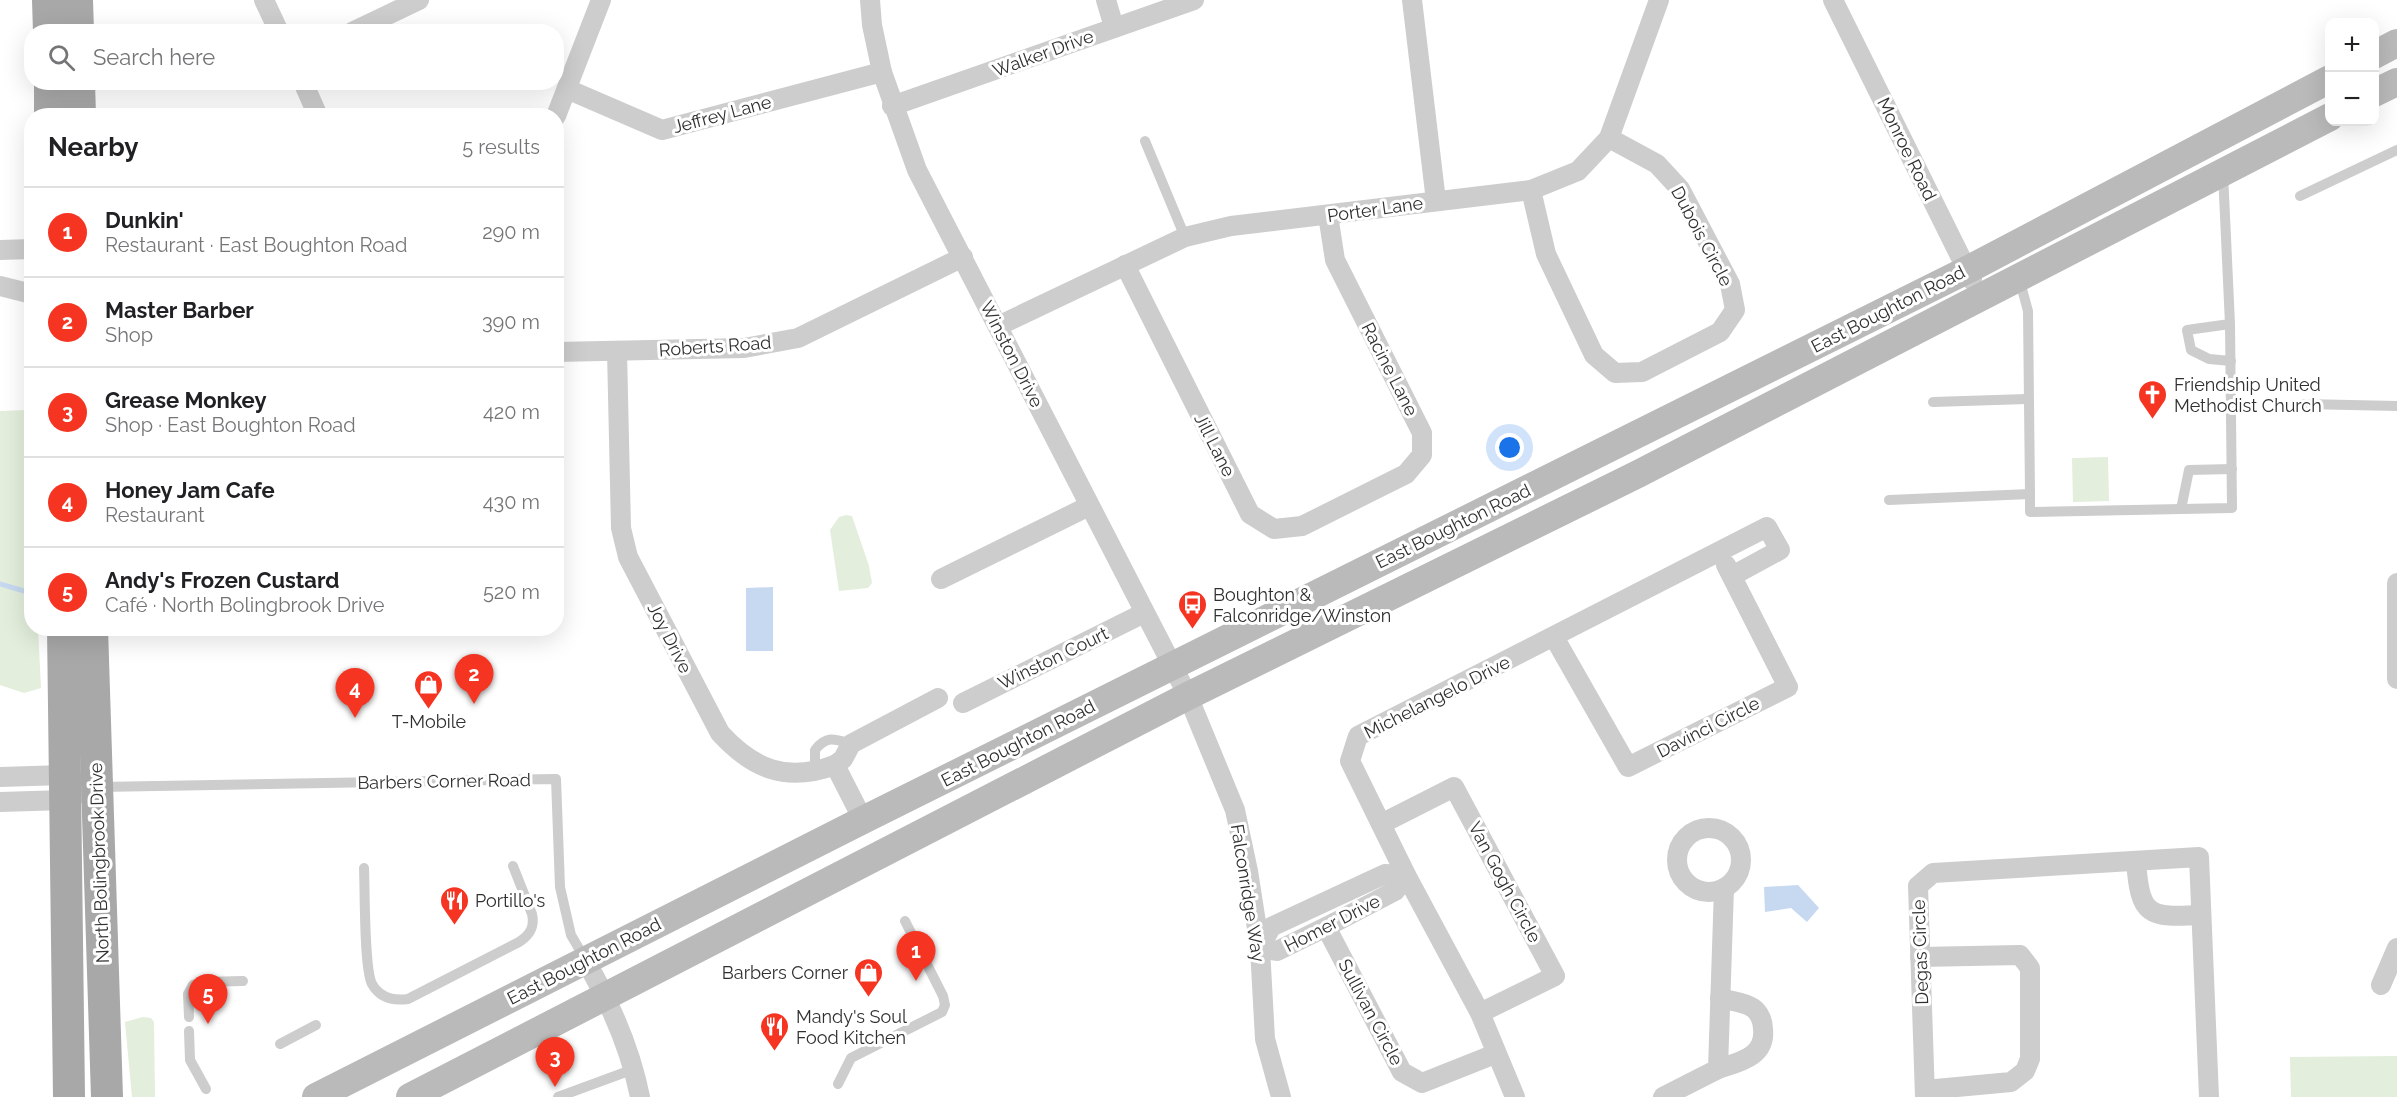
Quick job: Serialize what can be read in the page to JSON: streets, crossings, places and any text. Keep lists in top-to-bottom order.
{
  "streets": {
    "main road": ["East Boughton Road", "North Bolingbrook Drive"],
    "street": [
      "Walker Drive",
      "Jeffrey Lane",
      "Monroe Road",
      "Porter Lane",
      "Dubois Circle",
      "Roberts Road",
      "Winston Drive",
      "Racine Lane",
      "Jill Lane",
      "Joy Drive",
      "Winston Court",
      "Michelangelo Drive",
      "Davinci Circle",
      "Barbers Corner Road",
      "Van Gogh Circle",
      "Falconridge Way",
      "Homer Drive",
      "Degas Circle",
      "Sullivan Circle"
    ]
  },
  "crossings": [
    ["Walker Drive", "Winston Drive"],
    ["Jeffrey Lane", "Winston Drive"],
    ["Monroe Road", "East Boughton Road"],
    ["Porter Lane", "Dubois Circle"],
    ["Porter Lane", "Winston Drive"],
    ["Porter Lane", "Racine Lane"],
    ["Porter Lane", "Jill Lane"],
    ["East Boughton Road", "Winston Drive"],
    ["East Boughton Road", "Barbers Corner Road"],
    ["East Boughton Road", "Falconridge Way"],
    ["Roberts Road", "Winston Drive"],
    ["Roberts Road", "Joy Drive"],
    ["Winston Drive", "Winston Court"],
    ["Winston Drive", "Falconridge Way"],
    ["Racine Lane", "Jill Lane"],
    ["Michelangelo Drive", "Davinci Circle"],
    ["Michelangelo Drive", "Van Gogh Circle"],
    ["Michelangelo Drive", "Homer Drive"],
    ["Michelangelo Drive", "Sullivan Circle"],
    ["Barbers Corner Road", "North Bolingbrook Drive"],
    ["Falconridge Way", "Homer Drive"],
    ["Homer Drive", "Sullivan Circle"]
  ],
  "places": {
    "church": ["Friendship United Methodist Church"],
    "bus stop": ["Boughton & Falconridge/Winston"],
    "shop": ["T-Mobile", "Barbers Corner"],
    "restaurant": ["Portillo's", "Mandy's Soul Food Kitchen"]
  },
  "page": {
    "map_buttons": ["+", "−"],
    "search": "Search here",
    "heading": ["Nearby", "5 results"],
    "list": [
      {
        "mark": "1",
        "name": "Dunkin'",
        "note": "Restaurant · East Boughton Road",
        "value": "290 m"
      },
      {
        "mark": "2",
        "name": "Master Barber",
        "note": "Shop",
        "value": "390 m"
      },
      {
        "mark": "3",
        "name": "Grease Monkey",
        "note": "Shop · East Boughton Road",
        "value": "420 m"
      },
      {
        "mark": "4",
        "name": "Honey Jam Cafe",
        "note": "Restaurant",
        "value": "430 m"
      },
      {
        "mark": "5",
        "name": "Andy's Frozen Custard",
        "note": "Café · North Bolingbrook Drive",
        "value": "520 m"
      }
    ],
    "pins": [
      "2",
      "4",
      "1",
      "5",
      "3"
    ]
  }
}
